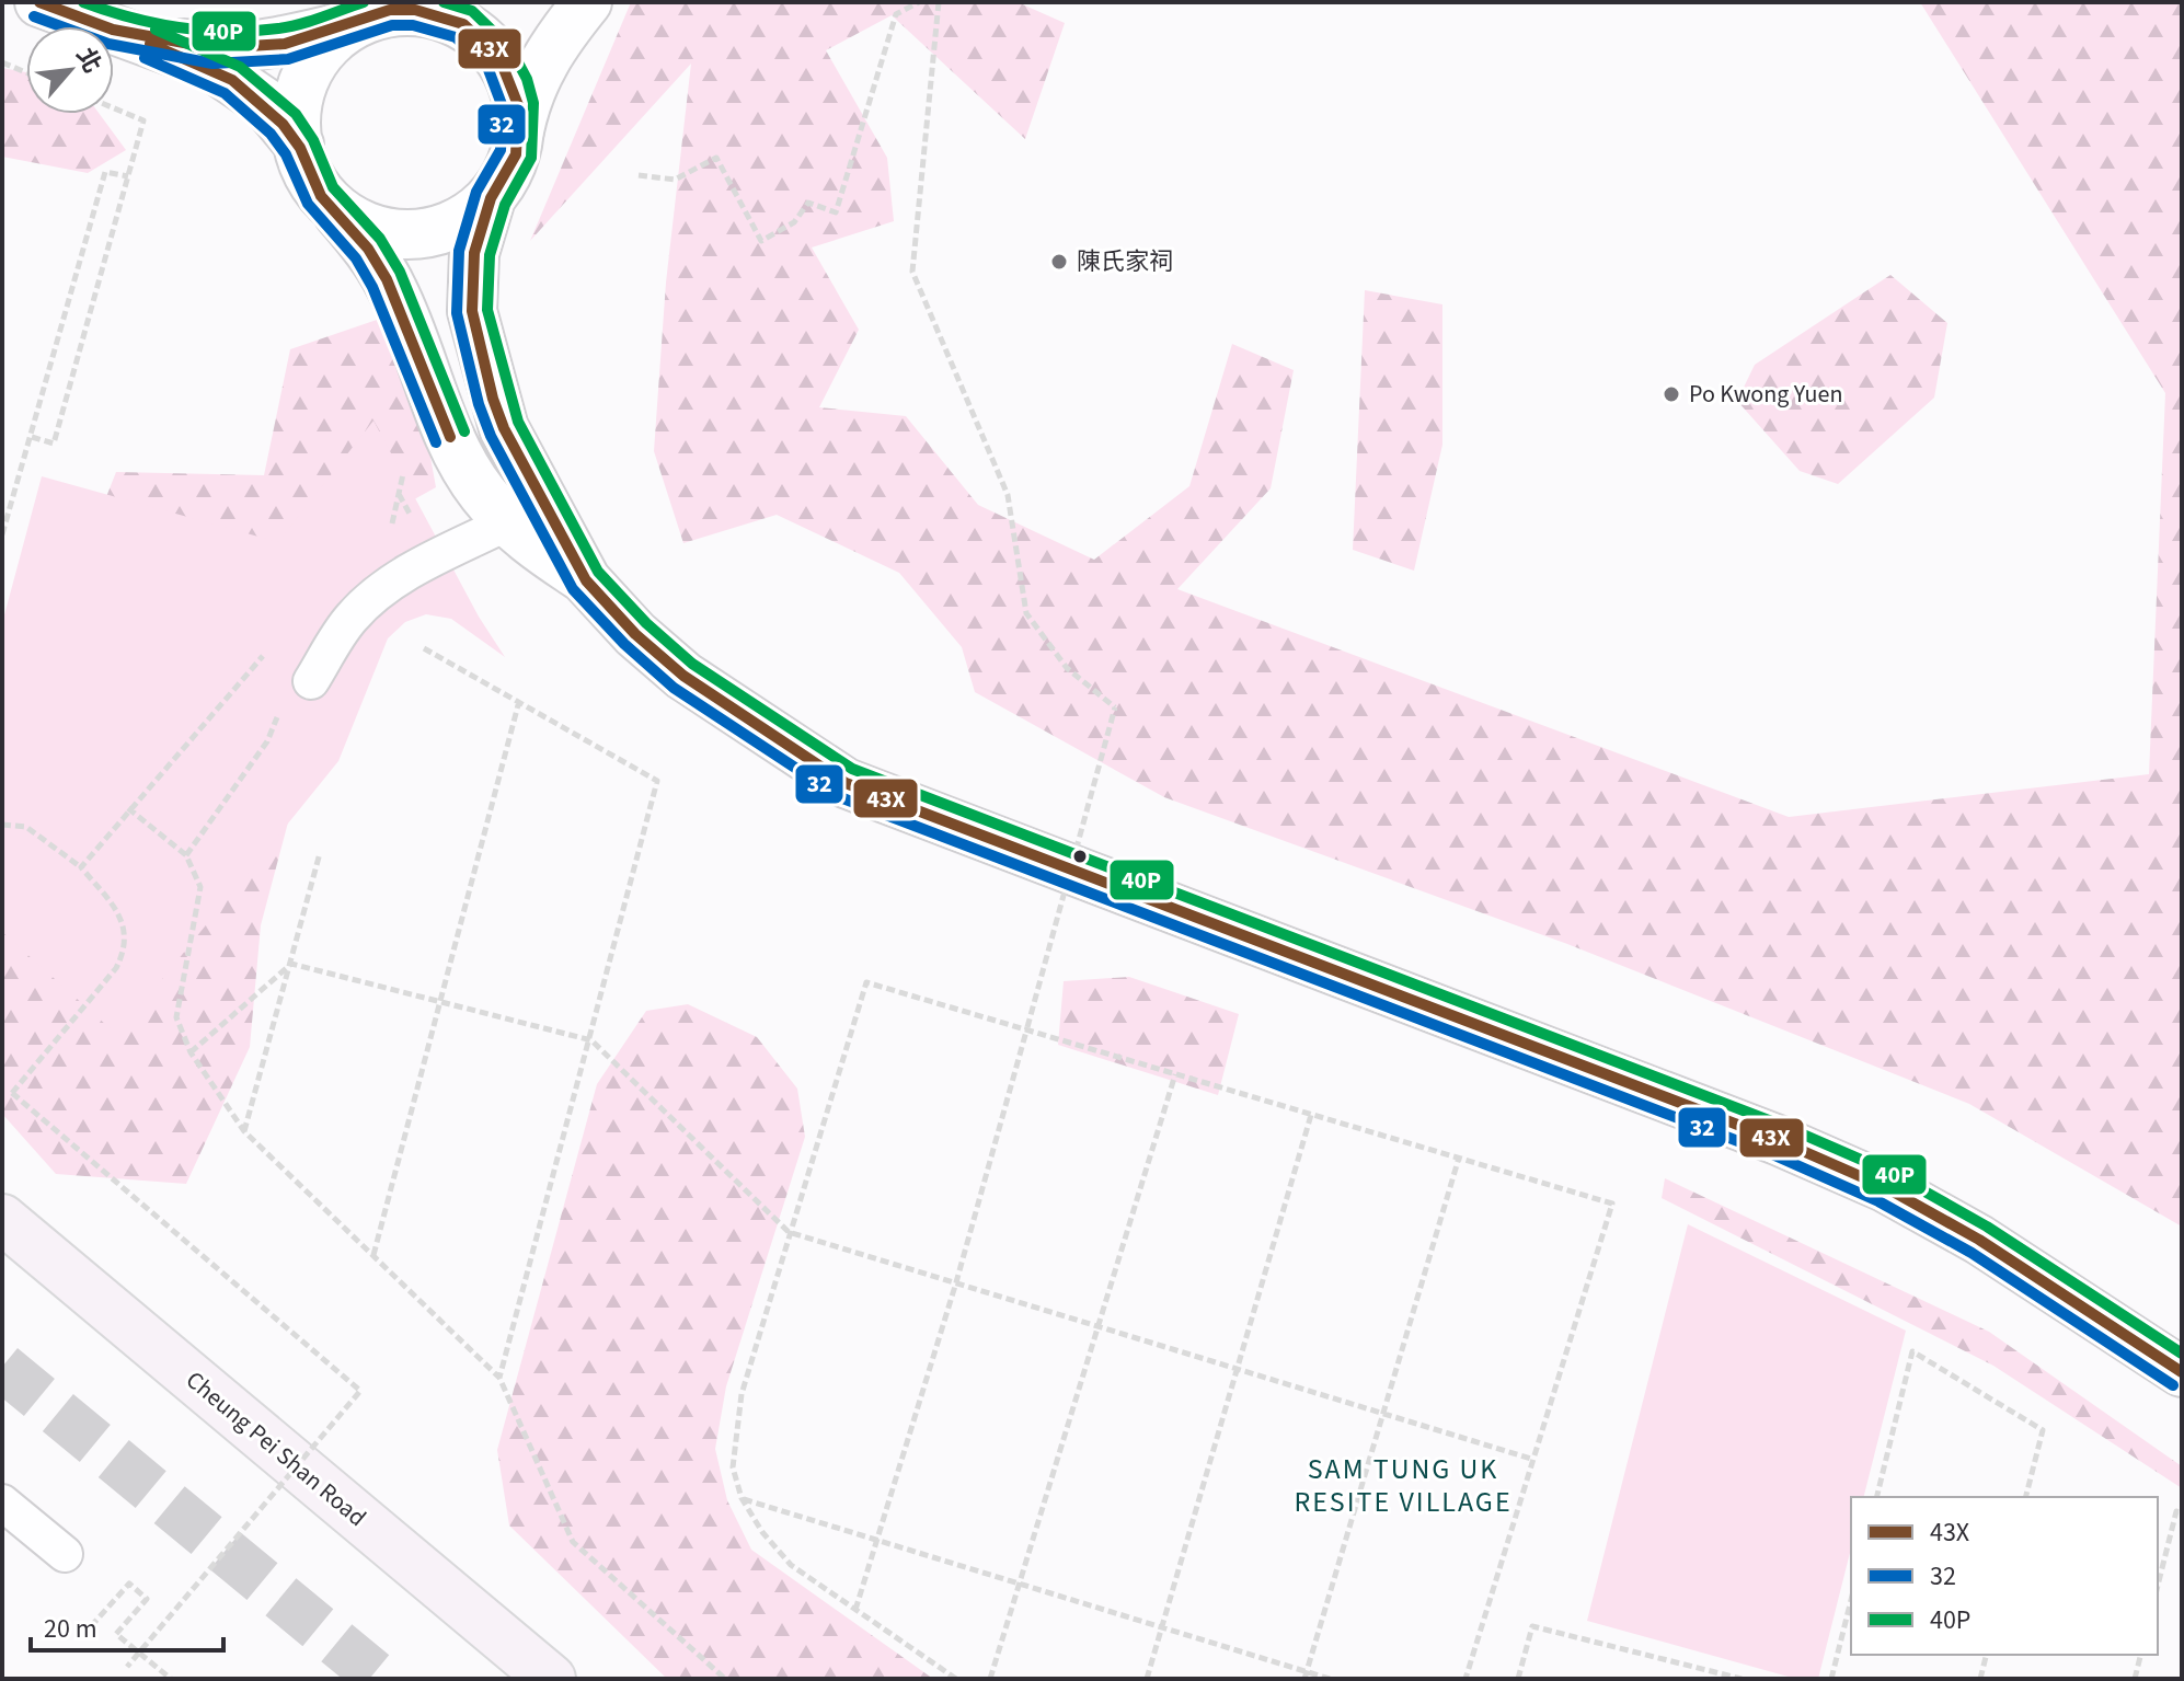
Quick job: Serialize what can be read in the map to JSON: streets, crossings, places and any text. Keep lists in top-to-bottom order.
{
  "streets": {
    "highway": ["Cheung Pei Shan Road"]
  },
  "districts": ["SAM TUNG UK RESITE VILLAGE"],
  "places": ["陳氏家祠", "Po Kwong Yuen"],
  "lines": ["transit line 43X", "transit line 40P", "transit line 32"],
  "legend": ["43X", "32", "40P"],
  "scale_bar": "20 m",
  "north": "top right"
}
